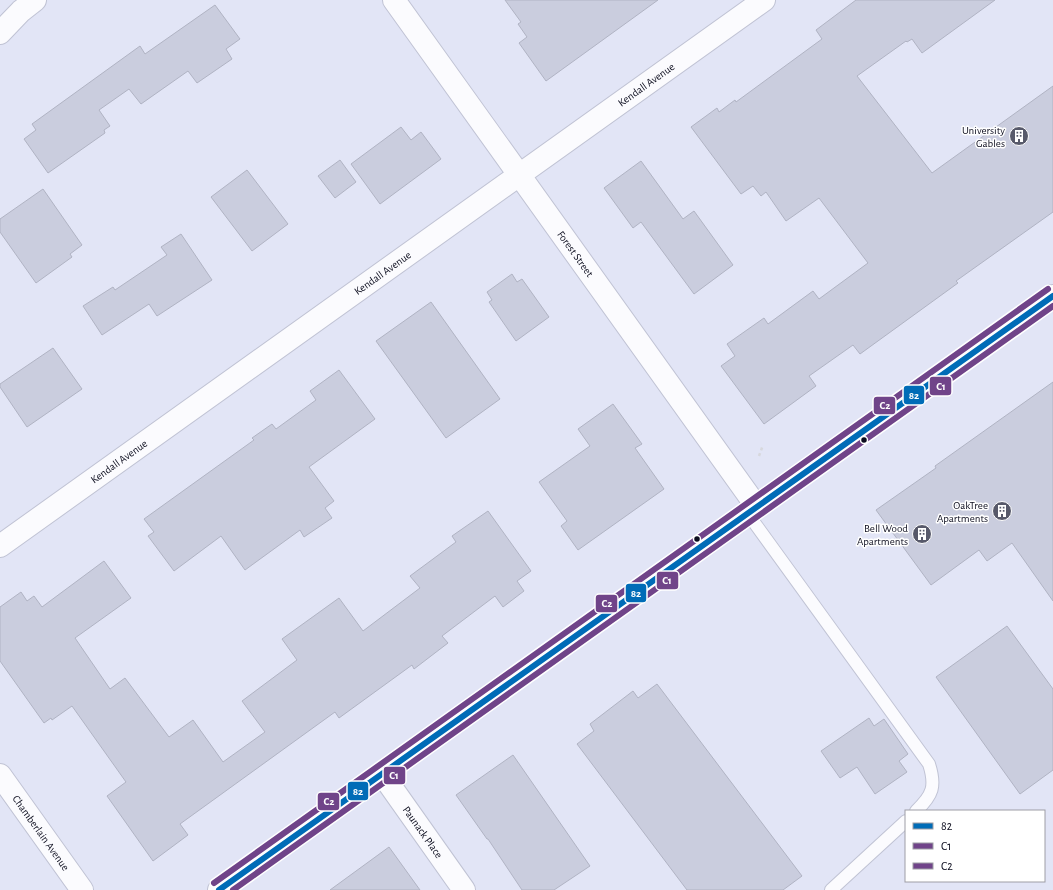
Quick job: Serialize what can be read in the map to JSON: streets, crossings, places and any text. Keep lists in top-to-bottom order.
{
  "streets": {
    "street": [
      "Kendall Avenue",
      "Forest Street",
      "Paunack Place",
      "Chamberlain Avenue"
    ]
  },
  "crossings": [
    ["Kendall Avenue", "Forest Street"]
  ],
  "places": {
    "building": ["University Gables", "OakTree Apartments", "Bell Wood Apartments"]
  },
  "lines": ["transit line C2", "transit line 82", "transit line C1"],
  "legend": ["82", "C1", "C2"]
}
